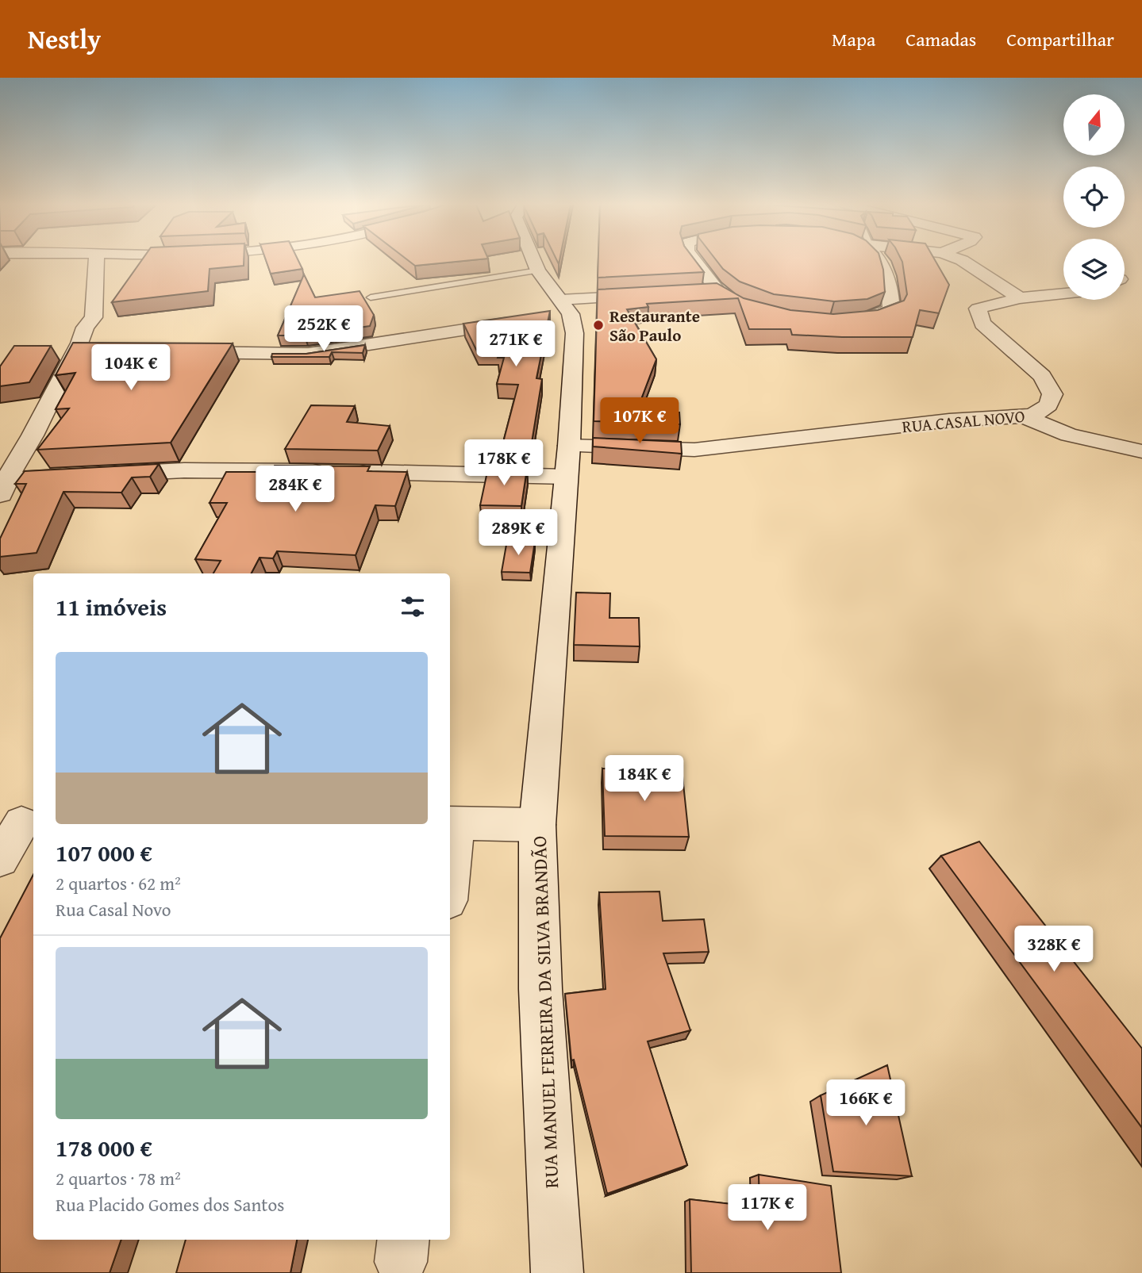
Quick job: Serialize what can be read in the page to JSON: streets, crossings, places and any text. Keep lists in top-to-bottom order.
{
  "streets": {
    "street": ["RUA CASAL NOVO", "RUA MANUEL FERREIRA DA SILVA BRANDÃO"]
  },
  "crossings": [
    ["RUA CASAL NOVO", "RUA MANUEL FERREIRA DA SILVA BRANDÃO"]
  ],
  "places": ["Restaurante São Paulo"],
  "north": "top",
  "page": {
    "header": "Nestly",
    "nav": ["Mapa", "Camadas", "Compartilhar"],
    "price": [
      "252K €",
      "271K €",
      "104K €",
      "107K €",
      "178K €",
      "284K €",
      "289K €",
      "184K €",
      "328K €",
      "166K €",
      "117K €"
    ],
    "heading": "11 imóveis",
    "list": [
      {
        "name": "107 000 €",
        "note": "2 quartos · 62 m² · Rua Casal Novo"
      },
      {
        "name": "178 000 €",
        "note": "2 quartos · 78 m² · Rua Placido Gomes dos Santos"
      }
    ]
  }
}
